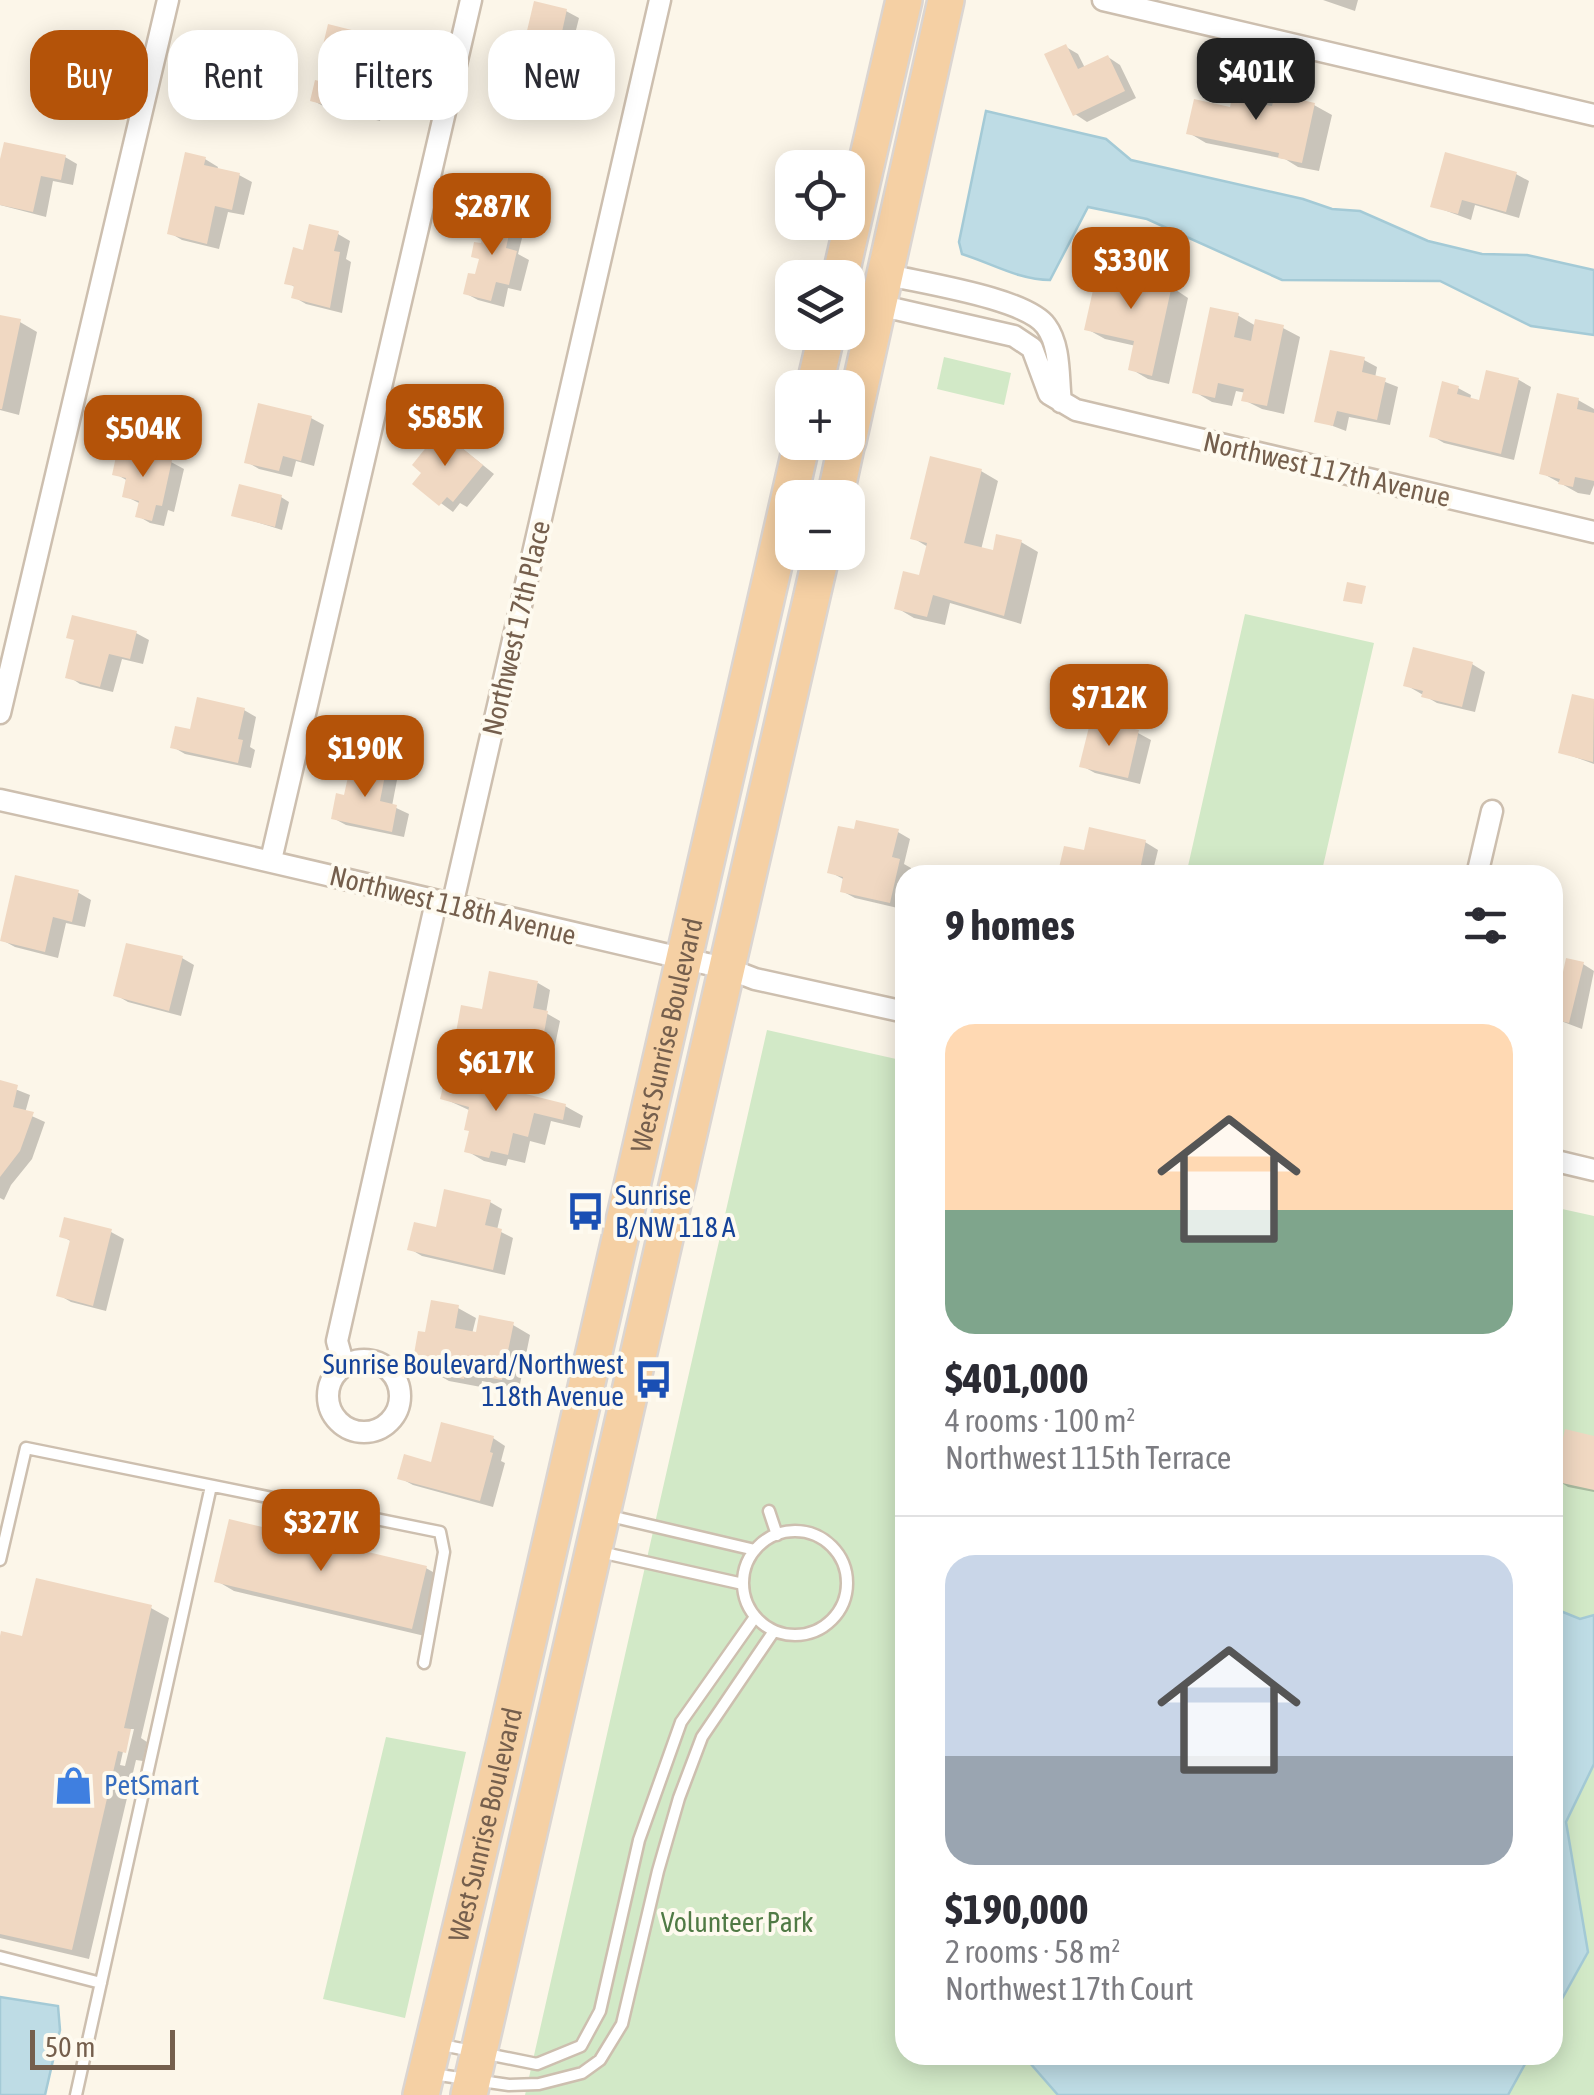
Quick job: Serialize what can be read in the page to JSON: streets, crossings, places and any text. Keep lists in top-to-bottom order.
{
  "streets": {
    "highway": ["West Sunrise Boulevard"],
    "street": ["Northwest 117th Avenue", "Northwest 17th Place", "Northwest 118th Avenue"]
  },
  "crossings": [
    ["Northwest 17th Place", "Northwest 118th Avenue"],
    ["Northwest 118th Avenue", "West Sunrise Boulevard"]
  ],
  "parks": ["Volunteer Park"],
  "places": {
    "bus stop": ["Sunrise B/NW 118 A", "Sunrise Boulevard/Northwest 118th Avenue"],
    "shop": ["PetSmart"]
  },
  "scale_bar": "50 m",
  "page": {
    "chip": [
      "Buy",
      "Rent",
      "Filters",
      "New"
    ],
    "price": [
      "$401K",
      "$287K",
      "$330K",
      "$585K",
      "$504K",
      "$712K",
      "$190K",
      "$617K",
      "$327K"
    ],
    "map_buttons": ["+", "−"],
    "heading": "9 homes",
    "list": [
      {
        "name": "$401,000",
        "note": "4 rooms · 100 m² · Northwest 115th Terrace"
      },
      {
        "name": "$190,000",
        "note": "2 rooms · 58 m² · Northwest 17th Court"
      }
    ],
    "scale": "50 m"
  }
}
